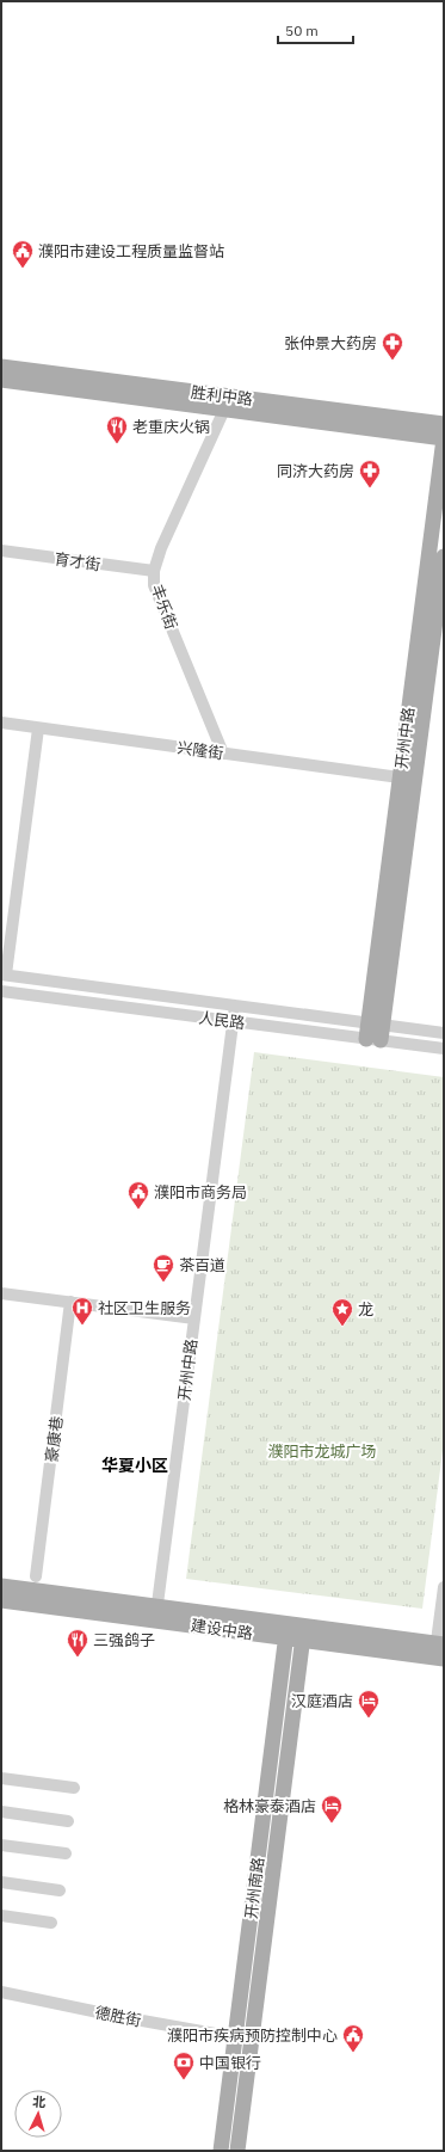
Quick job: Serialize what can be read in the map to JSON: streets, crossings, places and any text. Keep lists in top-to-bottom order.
{
  "streets": {
    "main road": [
      "胜利中路",
      "开州中路",
      "建设中路",
      "开州南路"
    ],
    "street": [
      "育才街",
      "丰乐街",
      "兴隆街",
      "人民路",
      "豪康巷",
      "德胜街"
    ]
  },
  "crossings": [
    ["胜利中路", "丰乐街"],
    ["胜利中路", "开州中路"],
    ["育才街", "丰乐街"],
    ["丰乐街", "兴隆街"],
    ["开州中路", "兴隆街"],
    ["开州中路", "人民路"],
    ["开州中路", "建设中路"],
    ["建设中路", "开州南路"],
    ["开州南路", "德胜街"]
  ],
  "districts": ["华夏小区"],
  "parks": ["濮阳市龙城广场"],
  "places": {
    "public building": ["濮阳市建设工程质量监督站", "濮阳市商务局", "濮阳市疾病预防控制中心"],
    "pharmacy": ["张仲景大药房", "同济大药房"],
    "restaurant": ["老重庆火锅", "三强鸽子"],
    "cafe": ["茶百道"],
    "hospital": ["社区卫生服务"],
    "place": ["龙"],
    "hotel": ["汉庭酒店", "格林豪泰酒店"],
    "bank": ["中国银行"]
  },
  "scale_bar": "50 m",
  "north": "top"
}
